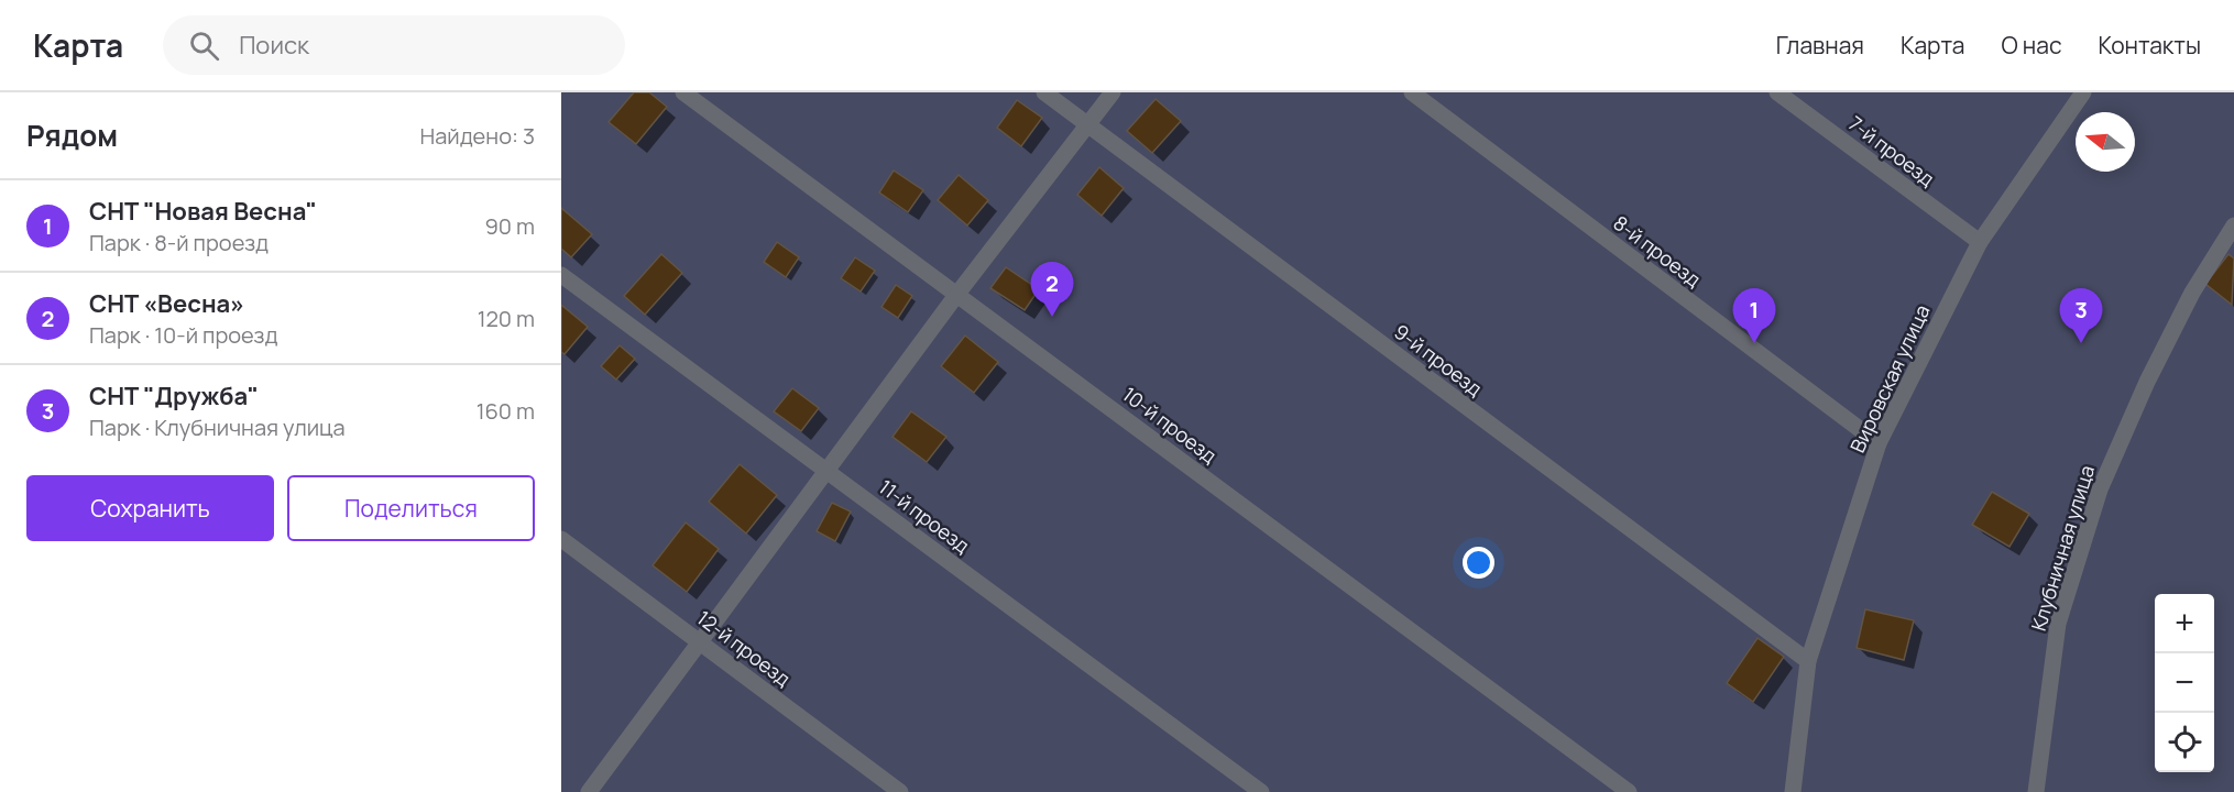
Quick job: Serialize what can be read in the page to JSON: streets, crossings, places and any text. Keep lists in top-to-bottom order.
{
  "streets": {
    "street": [
      "7-й проезд",
      "8-й проезд",
      "9-й проезд",
      "Вировская улица",
      "10-й проезд",
      "11-й проезд",
      "Клубничная улица",
      "12-й проезд"
    ]
  },
  "crossings": [
    ["7-й проезд", "Вировская улица"],
    ["8-й проезд", "Вировская улица"],
    ["9-й проезд", "Вировская улица"]
  ],
  "north": "left",
  "page": {
    "header": "Карта",
    "search": "Поиск",
    "nav": [
      "Главная",
      "Карта",
      "О нас",
      "Контакты"
    ],
    "heading": ["Рядом", "Найдено: 3"],
    "list": [
      {
        "mark": "1",
        "name": "СНТ \"Новая Весна\"",
        "note": "Парк · 8-й проезд",
        "value": "90 m"
      },
      {
        "mark": "2",
        "name": "СНТ «Весна»",
        "note": "Парк · 10-й проезд",
        "value": "120 m"
      },
      {
        "mark": "3",
        "name": "СНТ \"Дружба\"",
        "note": "Парк · Клубничная улица",
        "value": "160 m"
      }
    ],
    "pins": ["2", "1", "3"],
    "buttons": ["Сохранить", "Поделиться"],
    "map_buttons": ["+", "−"]
  }
}
